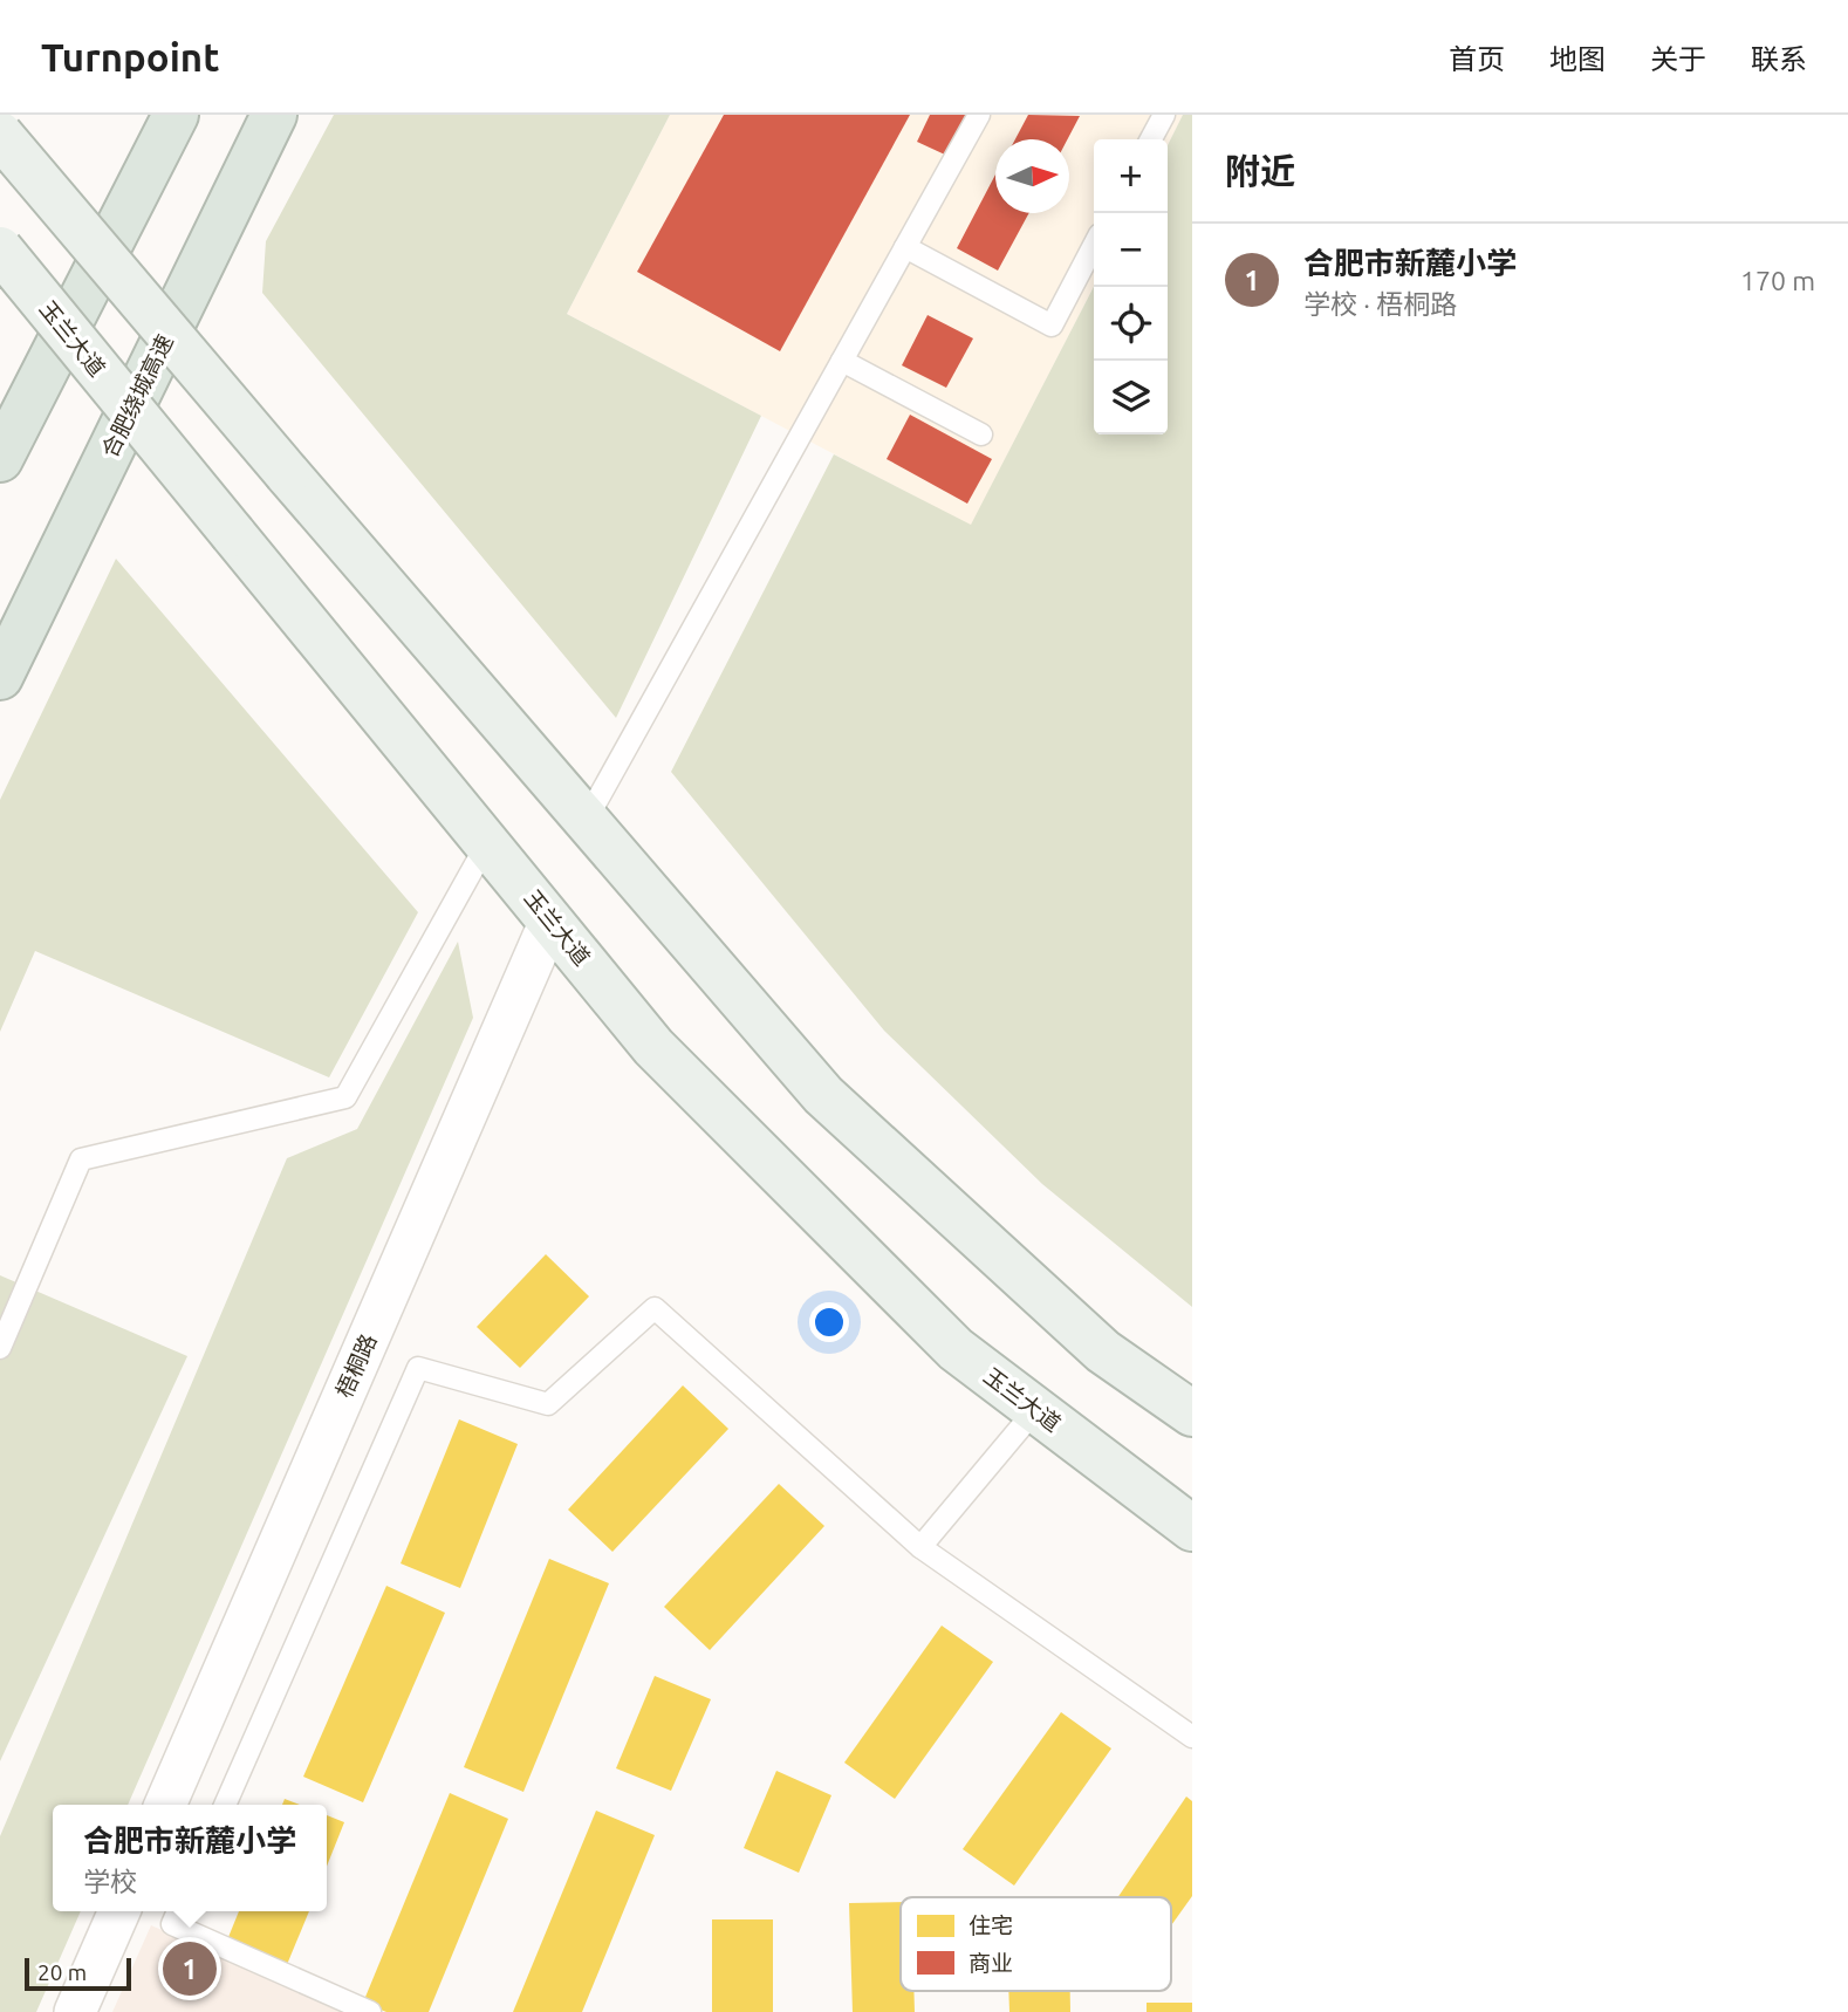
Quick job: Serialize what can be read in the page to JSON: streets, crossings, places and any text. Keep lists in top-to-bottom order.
{
  "streets": {
    "highway": ["合肥绕城高速"],
    "main road": ["玉兰大道"],
    "street": ["梧桐路"]
  },
  "crossings": [
    ["玉兰大道", "梧桐路"]
  ],
  "legend": ["住宅", "商业"],
  "scale_bar": "20 m",
  "north": "right",
  "page": {
    "header": "Turnpoint",
    "nav": [
      "首页",
      "地图",
      "关于",
      "联系"
    ],
    "heading": "附近",
    "map_buttons": ["+", "−"],
    "list": [
      {
        "mark": "1",
        "name": "合肥市新麓小学",
        "note": "学校 · 梧桐路",
        "value": "170 m"
      }
    ],
    "popup": ["合肥市新麓小学", "学校"],
    "pins": "1",
    "scale": "20 m"
  }
}
